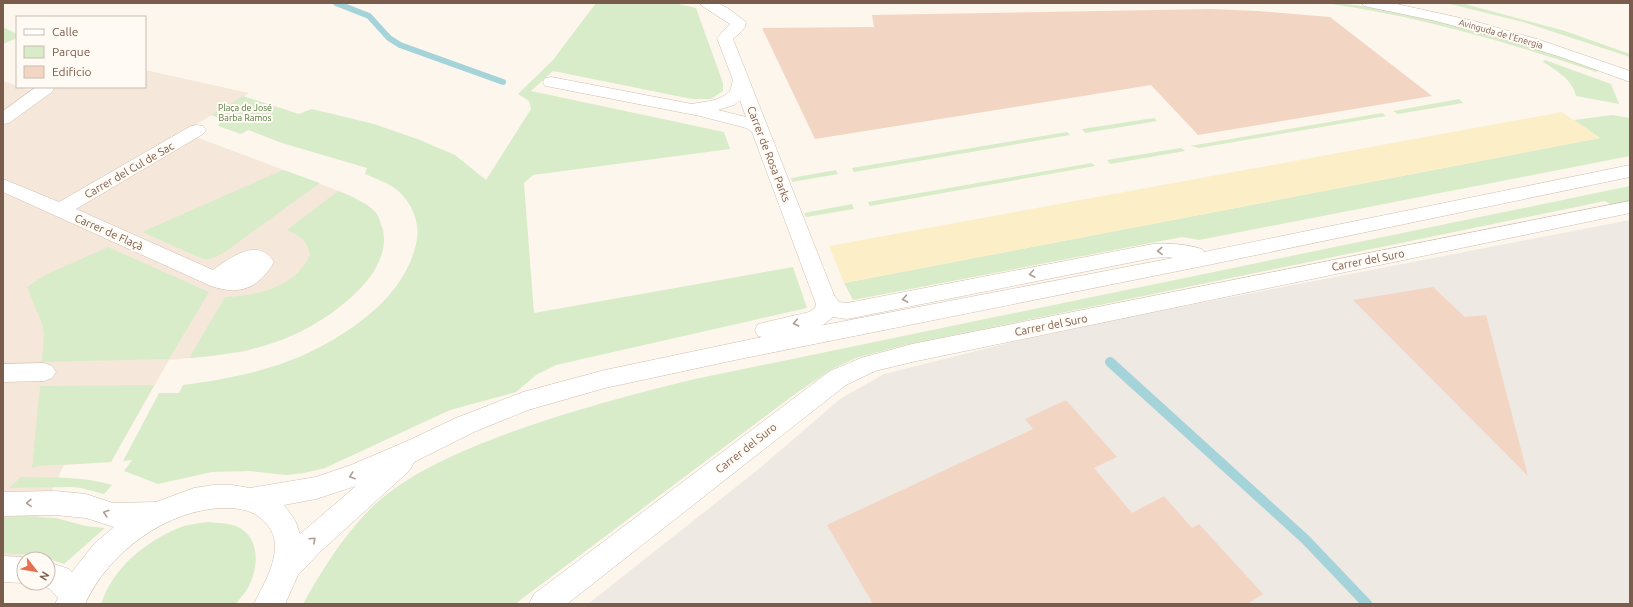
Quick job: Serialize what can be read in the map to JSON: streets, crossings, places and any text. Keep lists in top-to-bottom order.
{
  "streets": {
    "street": [
      "Avinguda de l'Energia",
      "Carrer de Rosa Parks",
      "Carrer del Cul de Sac",
      "Carrer de Flaçà",
      "Carrer del Suro"
    ]
  },
  "crossings": [
    ["Carrer del Cul de Sac", "Carrer de Flaçà"]
  ],
  "parks": ["Plaça de José Barba Ramos"],
  "legend": ["Calle", "Parque", "Edificio"],
  "north": "bottom right"
}
